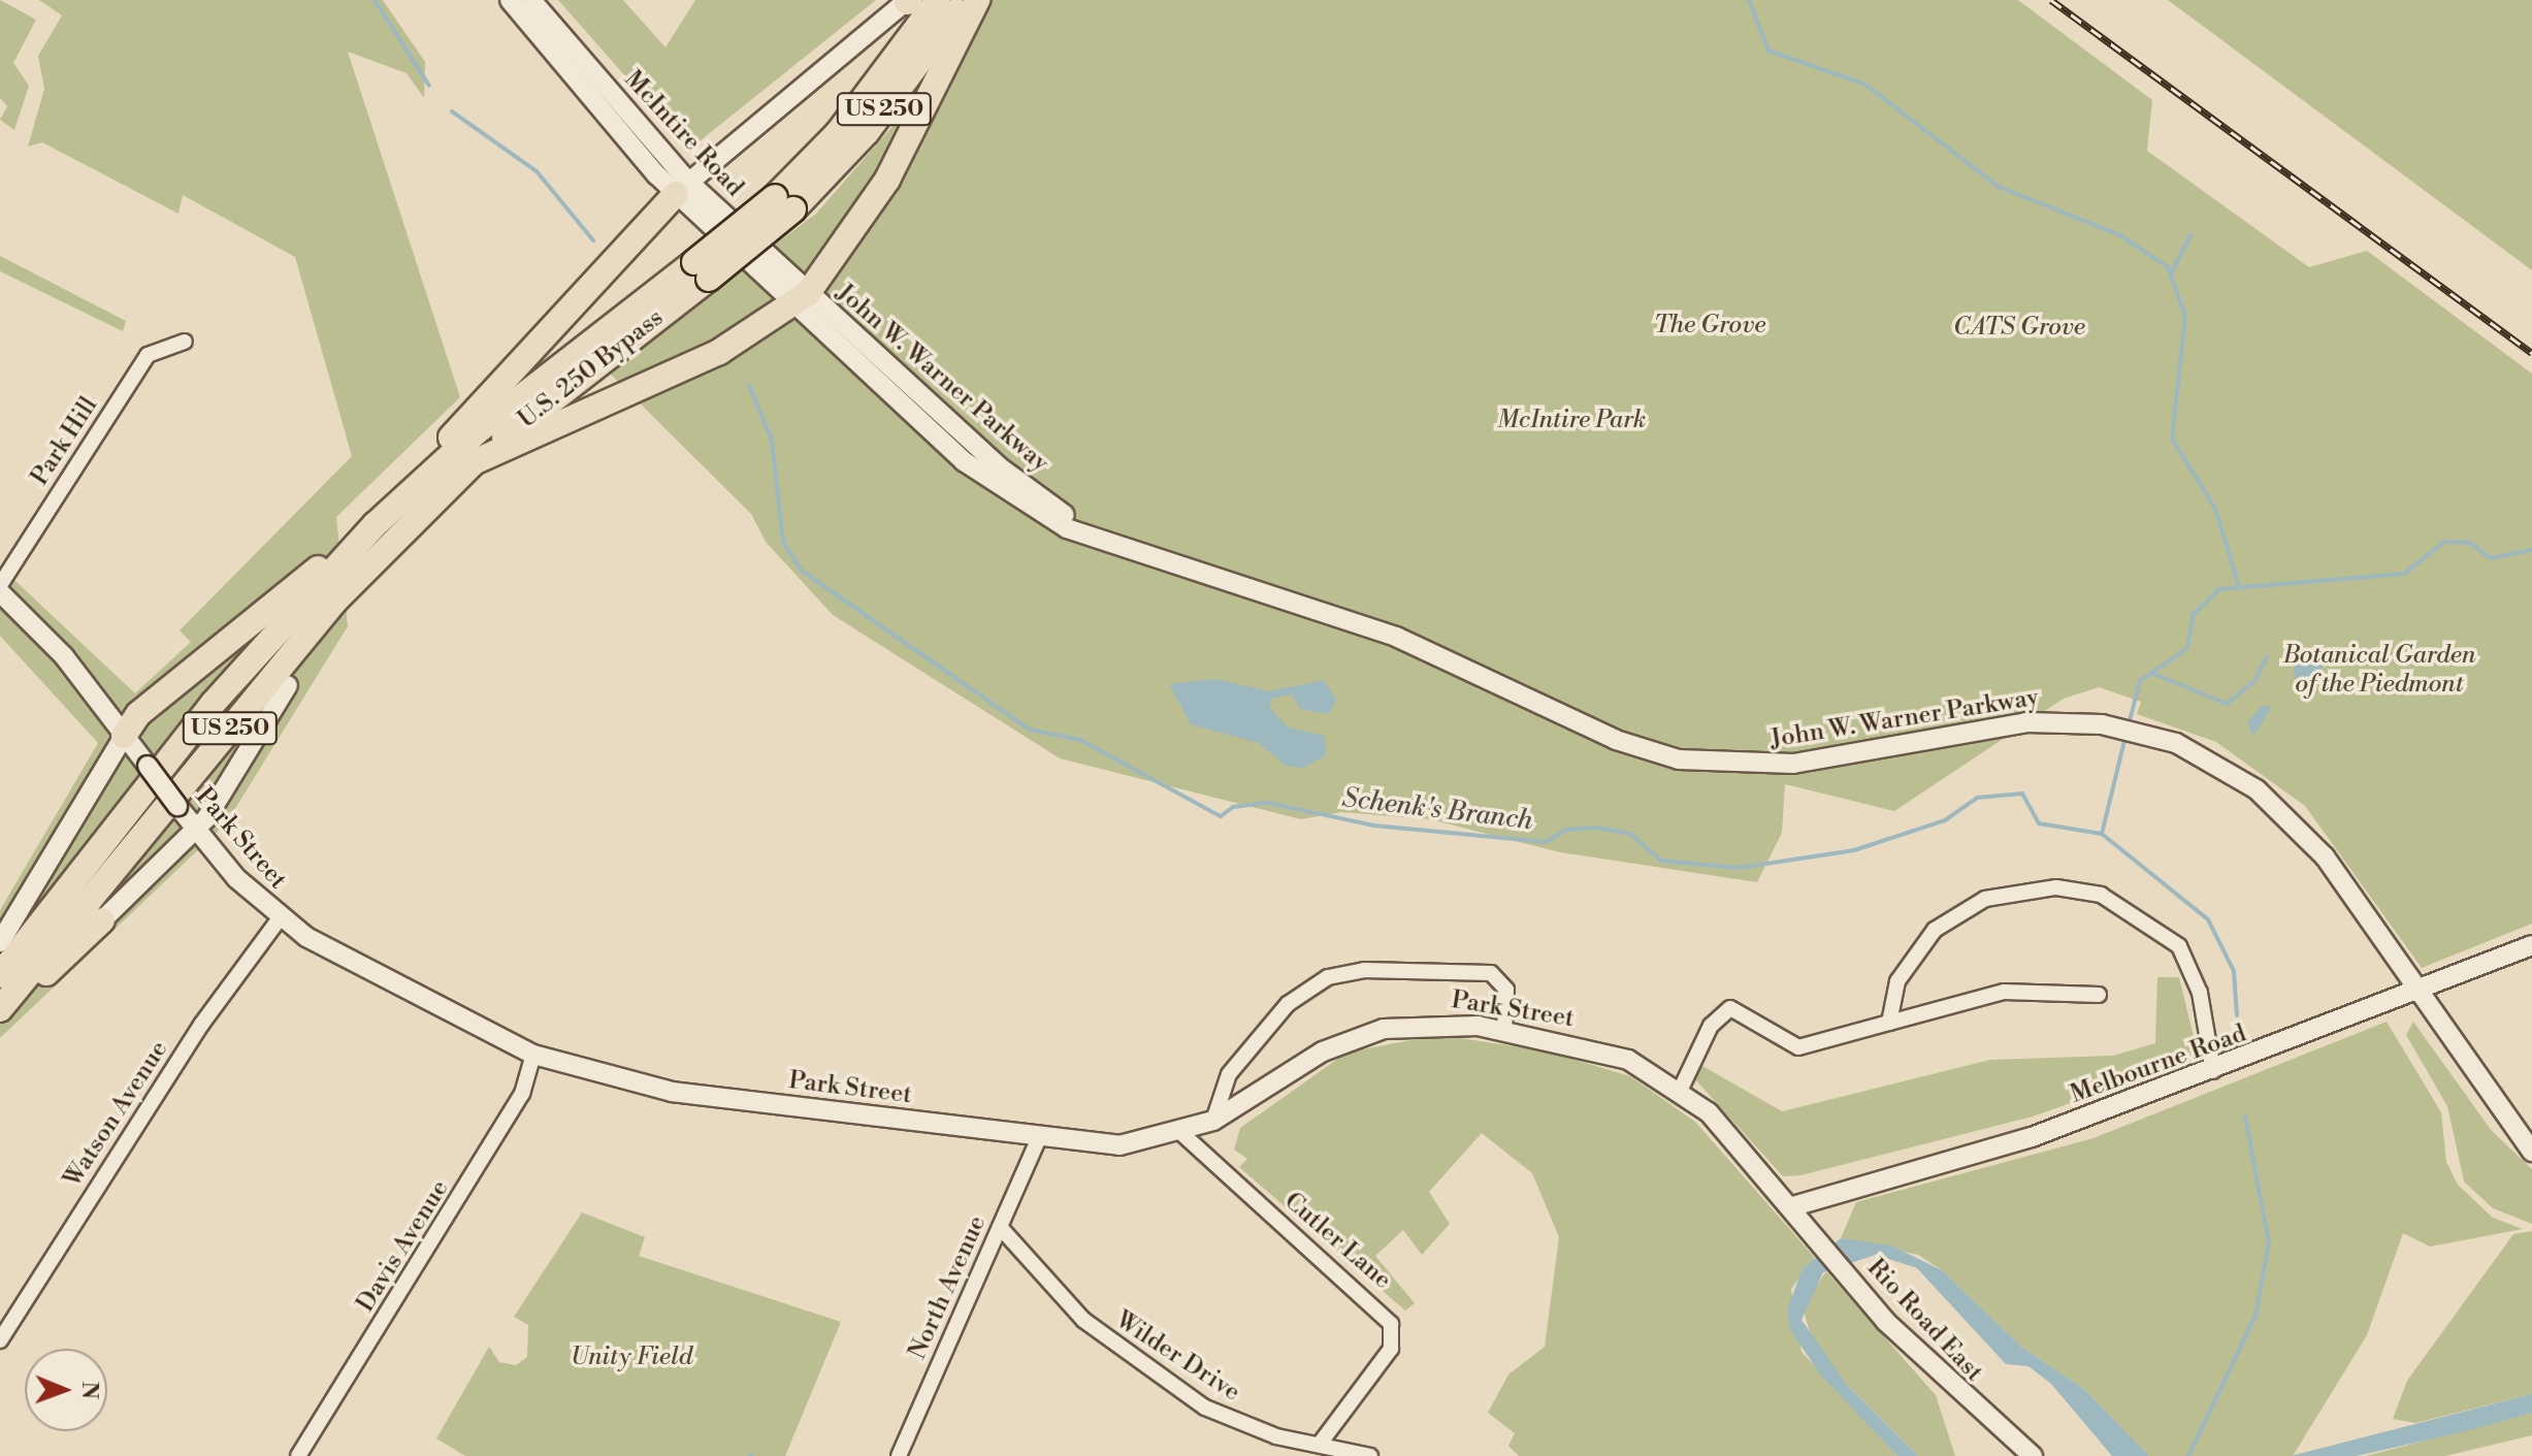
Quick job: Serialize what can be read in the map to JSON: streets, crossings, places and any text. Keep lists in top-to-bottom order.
{
  "streets": {
    "highway": ["US 250", "U.S. 250 Bypass"],
    "street": [
      "McIntire Road",
      "John W. Warner Parkway",
      "Park Hill",
      "Park Street",
      "Melbourne Road",
      "Watson Avenue",
      "Cutler Lane",
      "Davis Avenue",
      "North Avenue",
      "Rio Road East",
      "Wilder Drive"
    ]
  },
  "crossings": [
    ["US 250", "U.S. 250 Bypass"],
    ["McIntire Road", "John W. Warner Parkway"],
    ["John W. Warner Parkway", "Melbourne Road"],
    ["Park Street", "Melbourne Road"],
    ["Park Street", "Watson Avenue"],
    ["Park Street", "Cutler Lane"],
    ["Park Street", "Davis Avenue"],
    ["Park Street", "North Avenue"],
    ["Park Street", "Rio Road East"],
    ["Melbourne Road", "Rio Road East"],
    ["Cutler Lane", "Wilder Drive"],
    ["North Avenue", "Wilder Drive"]
  ],
  "water": ["Schenk's Branch"],
  "parks": [
    "The Grove",
    "CATS Grove",
    "McIntire Park",
    "Botanical Garden of the Piedmont",
    "Unity Field"
  ],
  "north": "right"
}
